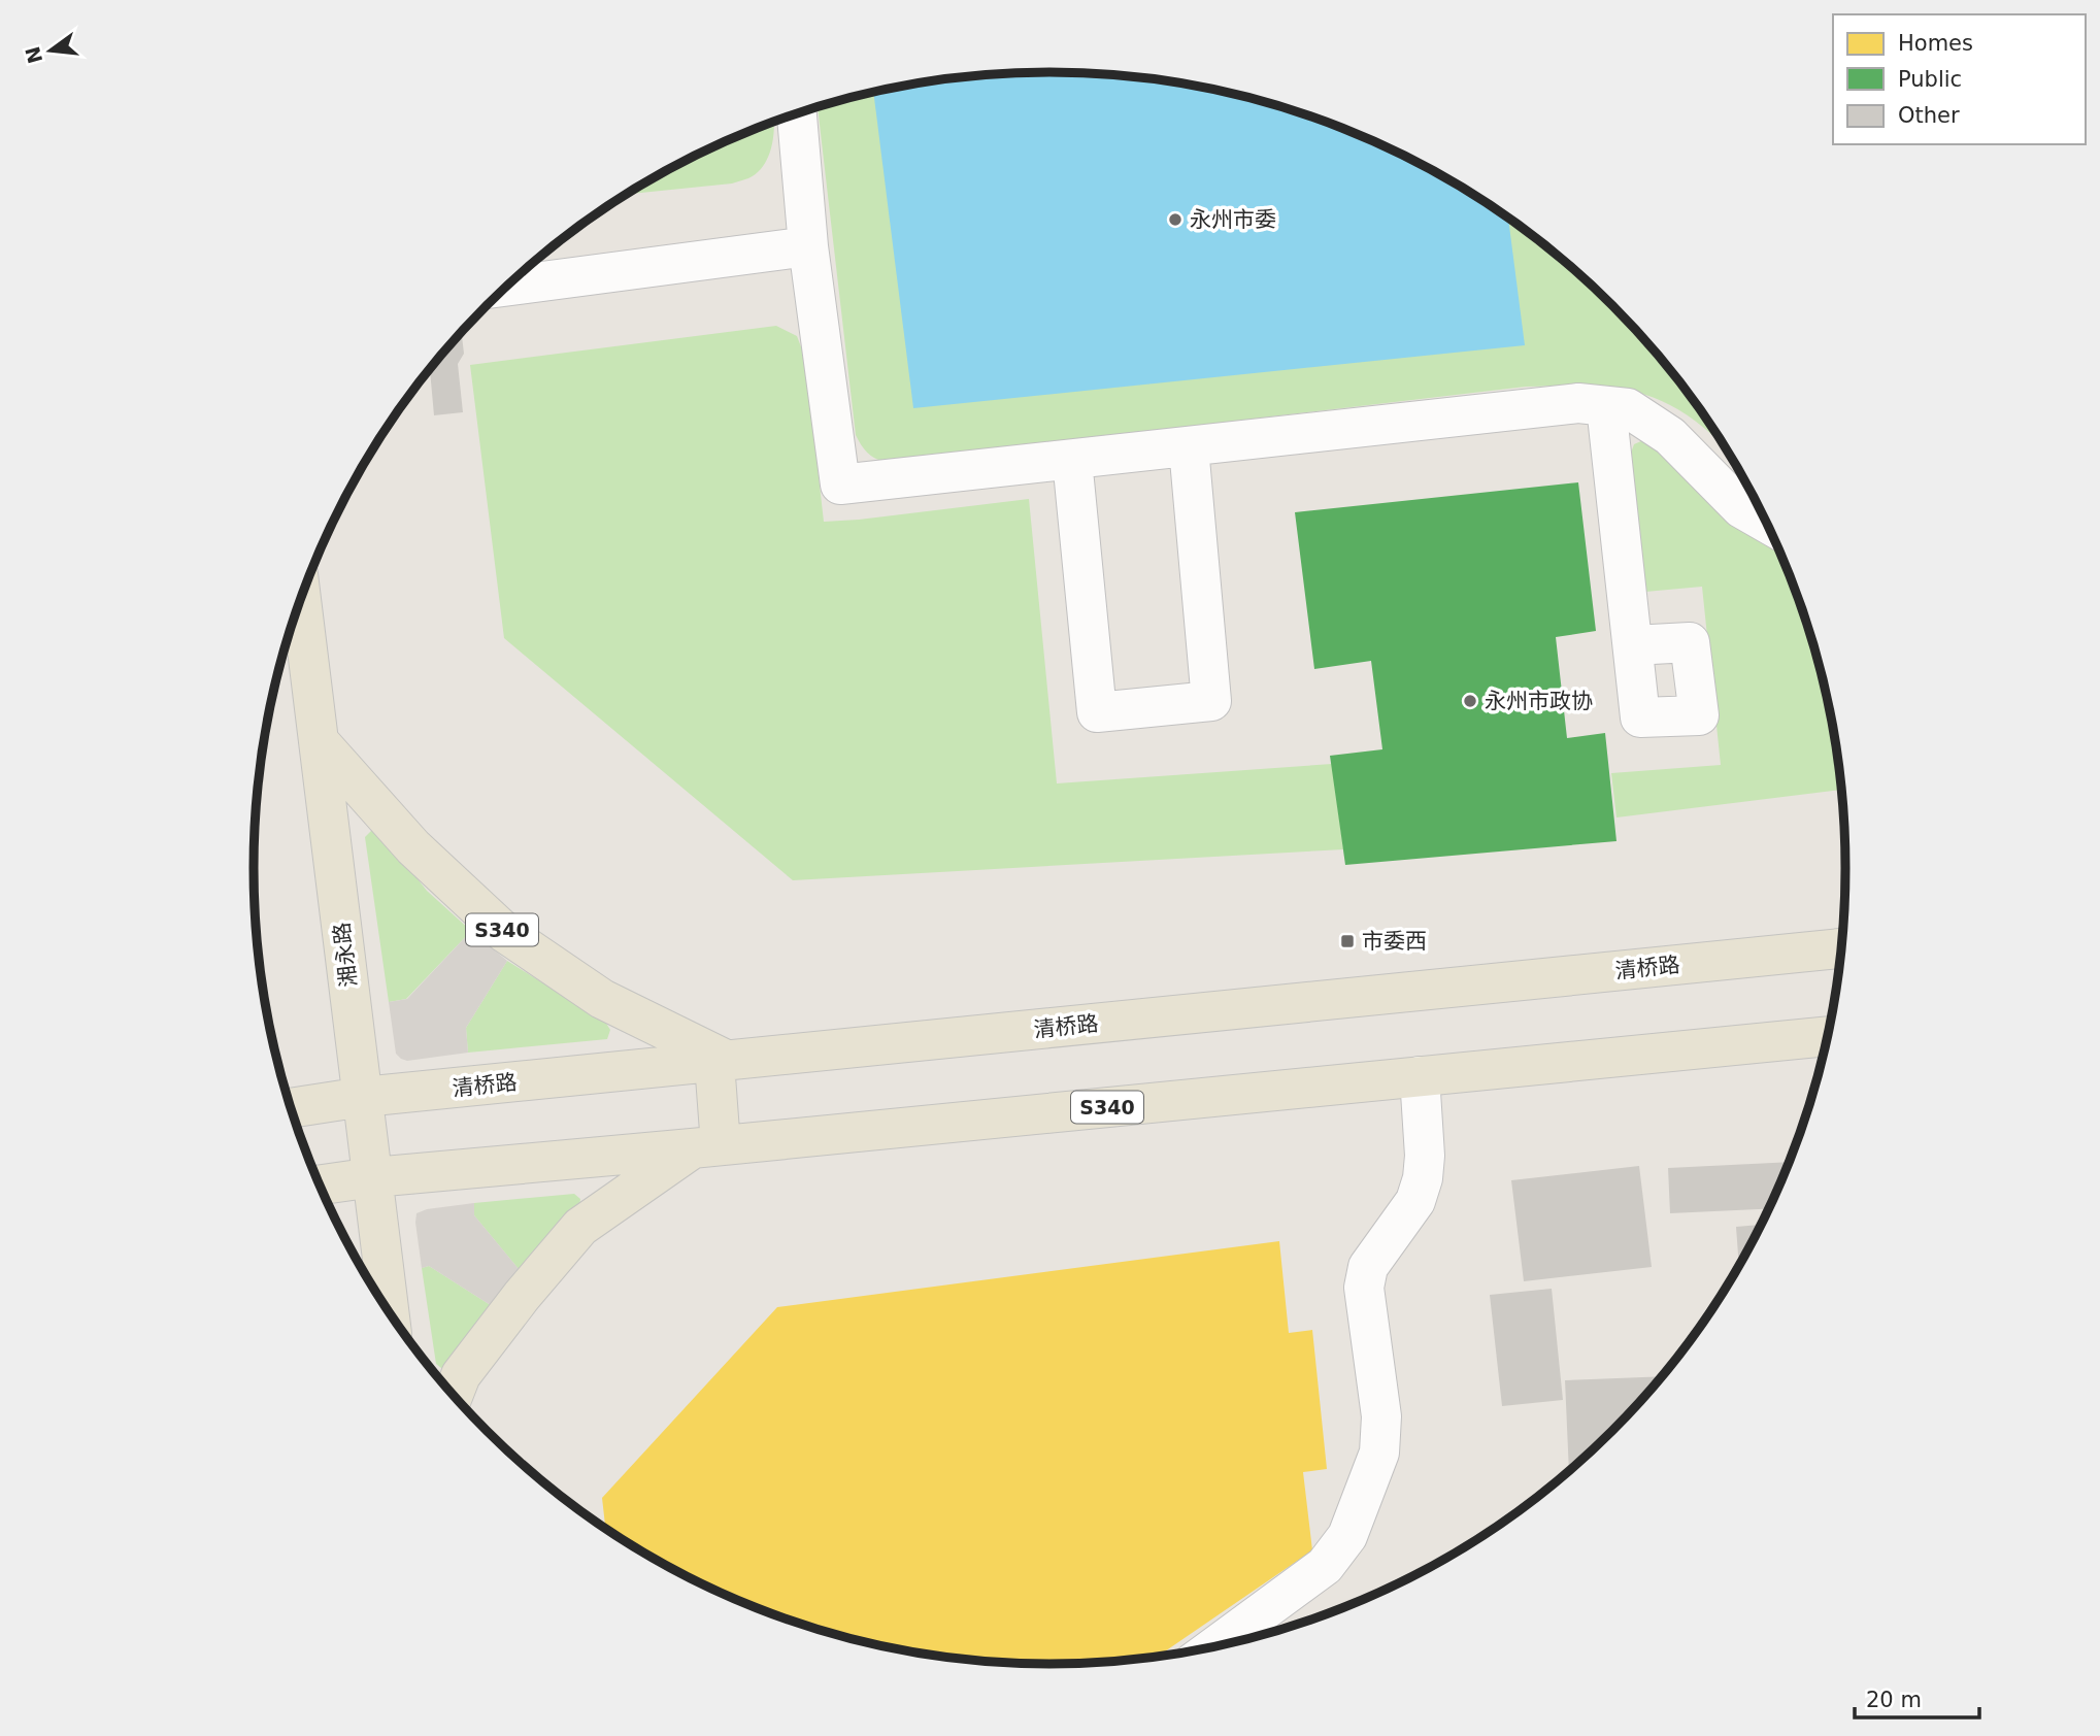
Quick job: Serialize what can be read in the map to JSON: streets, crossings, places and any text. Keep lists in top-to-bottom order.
{
  "streets": {
    "main road": ["S340", "湘永路", "清桥路"]
  },
  "crossings": [
    ["S340", "湘永路"],
    ["S340", "清桥路"],
    ["湘永路", "清桥路"]
  ],
  "places": {
    "other": ["永州市委", "永州市政协"],
    "transit": ["市委西"]
  },
  "legend": ["Homes", "Public", "Other"],
  "scale_bar": "20 m",
  "north": "left"
}
